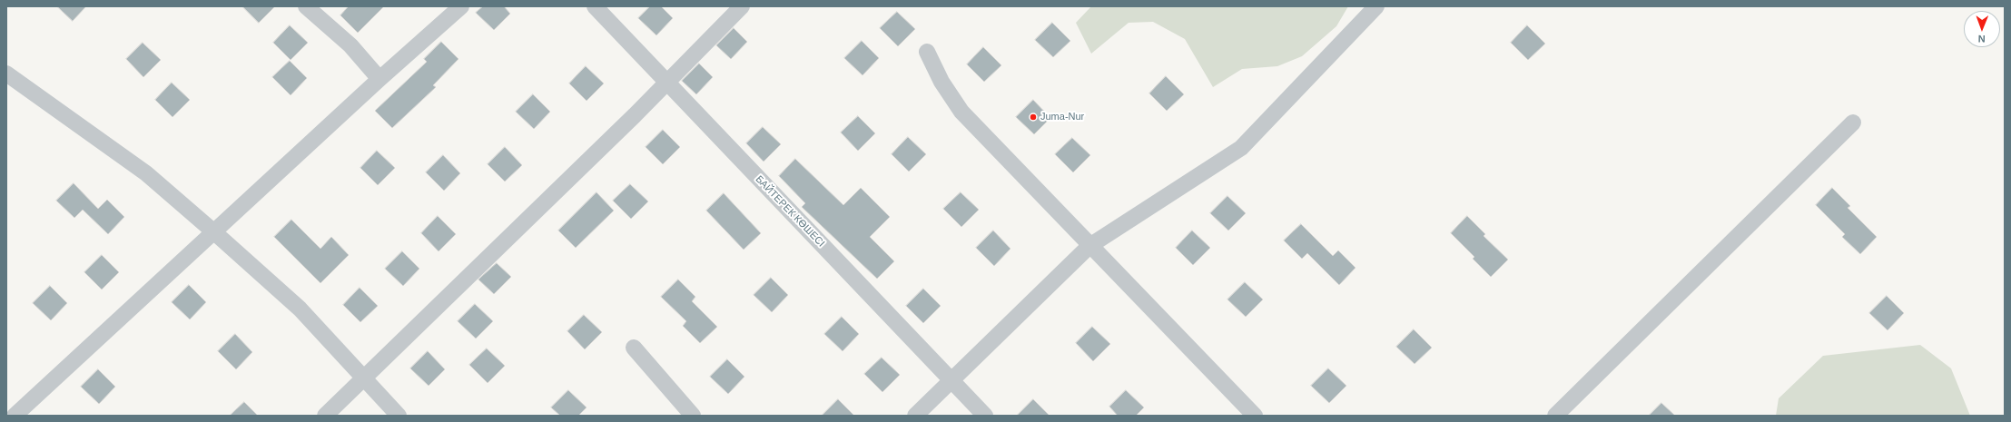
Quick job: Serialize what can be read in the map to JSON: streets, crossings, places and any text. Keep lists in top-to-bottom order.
{
  "streets": {
    "street": ["БАЙТЕРЕК КӨШЕСІ"]
  },
  "places": ["Juma-Nur"],
  "north": "bottom"
}
